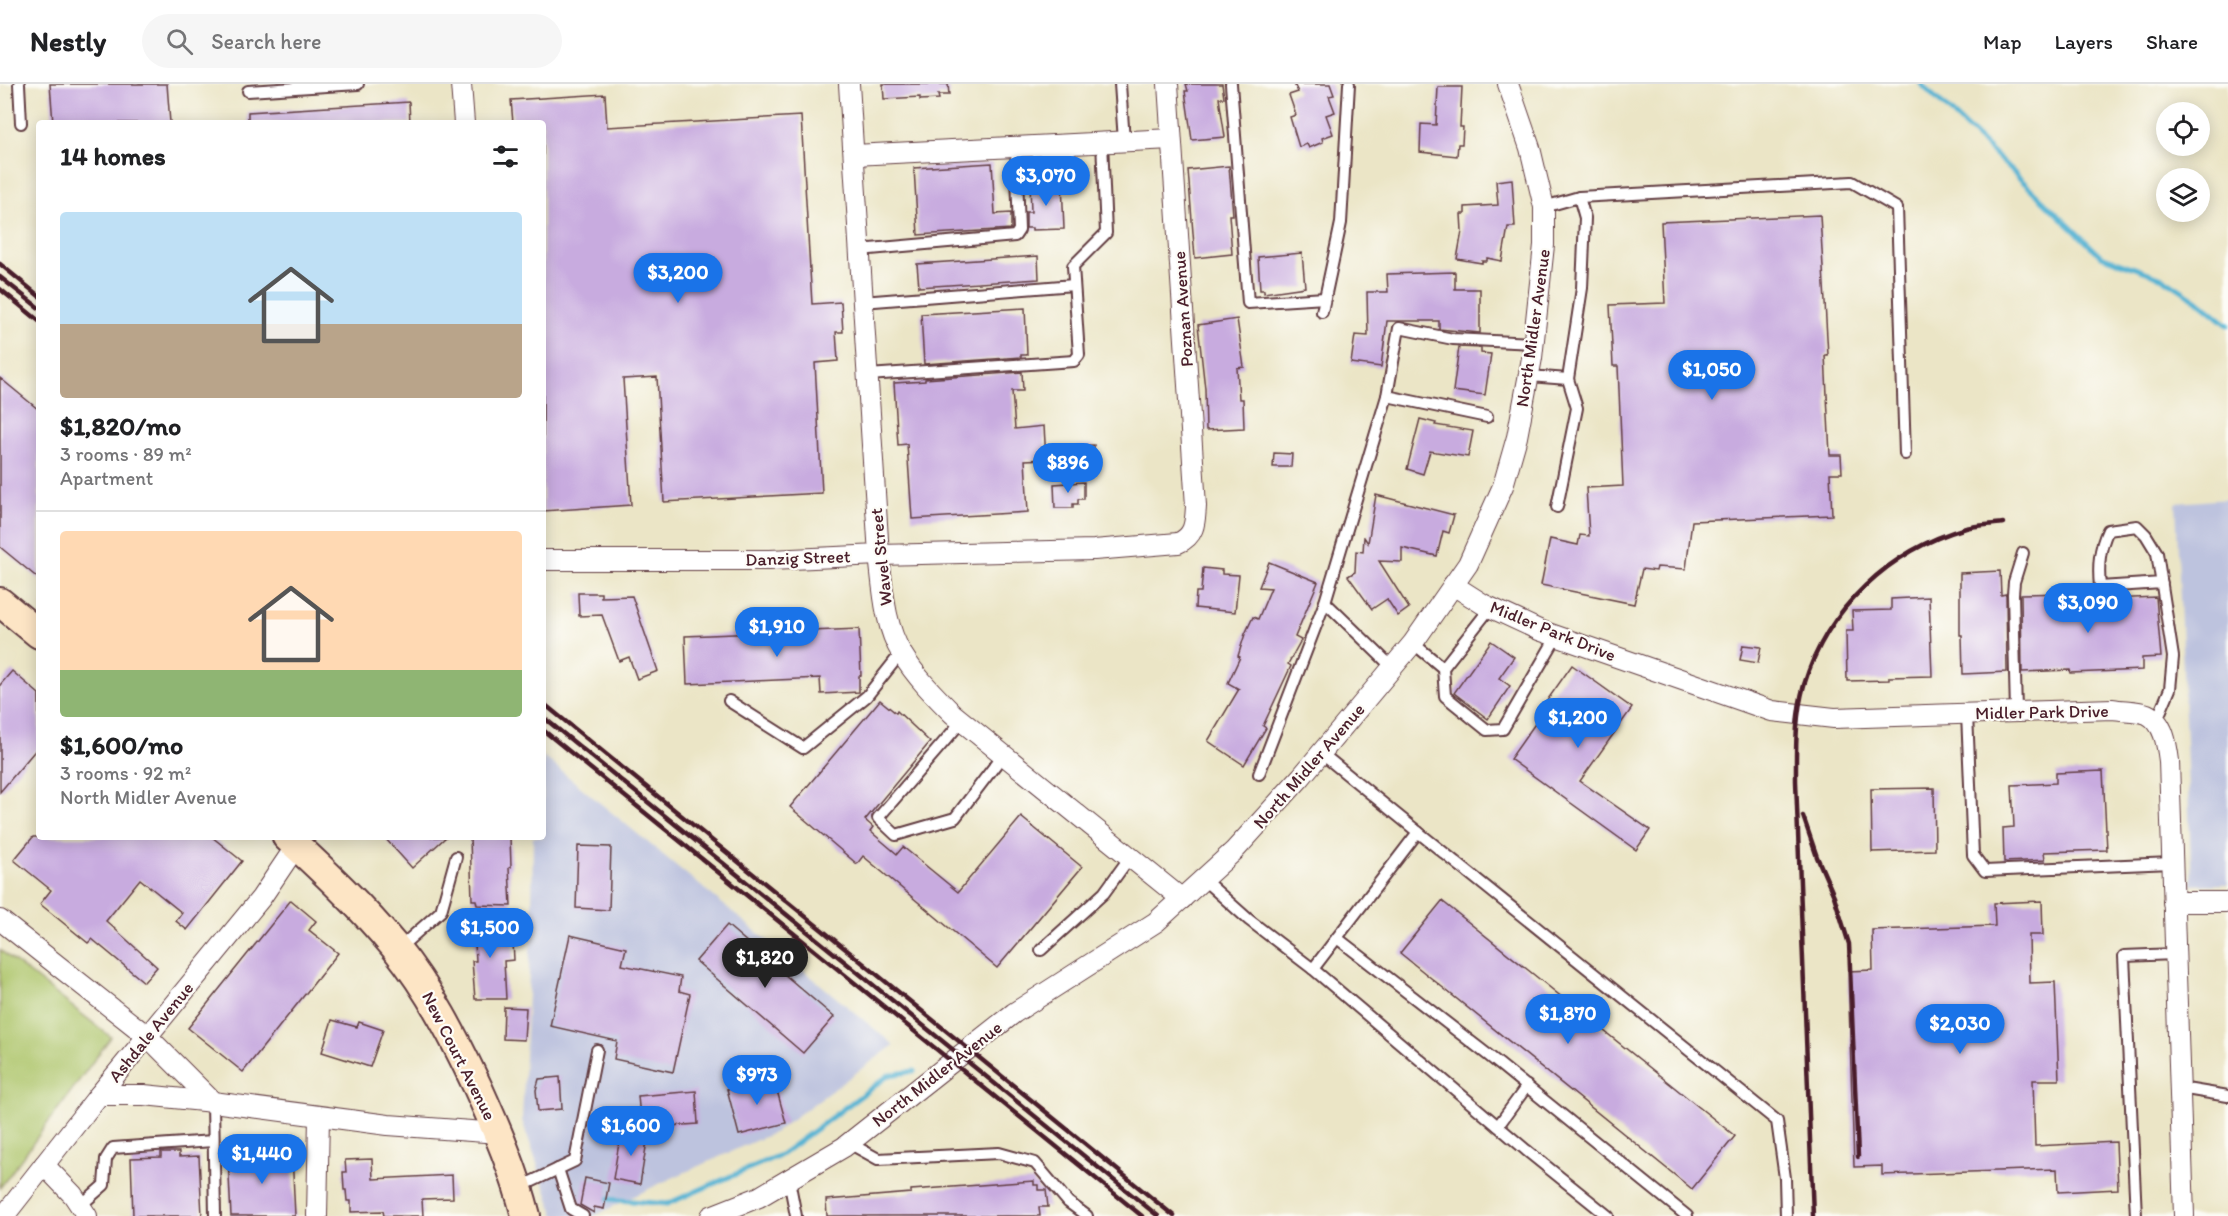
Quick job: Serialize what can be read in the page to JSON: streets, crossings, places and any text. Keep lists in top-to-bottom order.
{
  "streets": {
    "main road": ["New Court Avenue"],
    "street": [
      "Poznan Avenue",
      "North Midler Avenue",
      "Wavel Street",
      "Danzig Street",
      "Midler Park Drive",
      "Ashdale Avenue"
    ]
  },
  "crossings": [
    ["Poznan Avenue", "Danzig Street"],
    ["North Midler Avenue", "Wavel Street"],
    ["North Midler Avenue", "Midler Park Drive"],
    ["Wavel Street", "Danzig Street"],
    ["Ashdale Avenue", "New Court Avenue"]
  ],
  "page": {
    "header": "Nestly",
    "search": "Search here",
    "nav": ["Map", "Layers", "Share"],
    "heading": "14 homes",
    "price": [
      "$3,070",
      "$3,200",
      "$1,050",
      "$896",
      "$3,090",
      "$1,910",
      "$1,200",
      "$1,500",
      "$1,820",
      "$1,870",
      "$2,030",
      "$973",
      "$1,600",
      "$1,440"
    ],
    "list": [
      {
        "name": "$1,820/mo",
        "note": "3 rooms · 89 m² · Apartment"
      },
      {
        "name": "$1,600/mo",
        "note": "3 rooms · 92 m² · North Midler Avenue"
      }
    ]
  }
}
